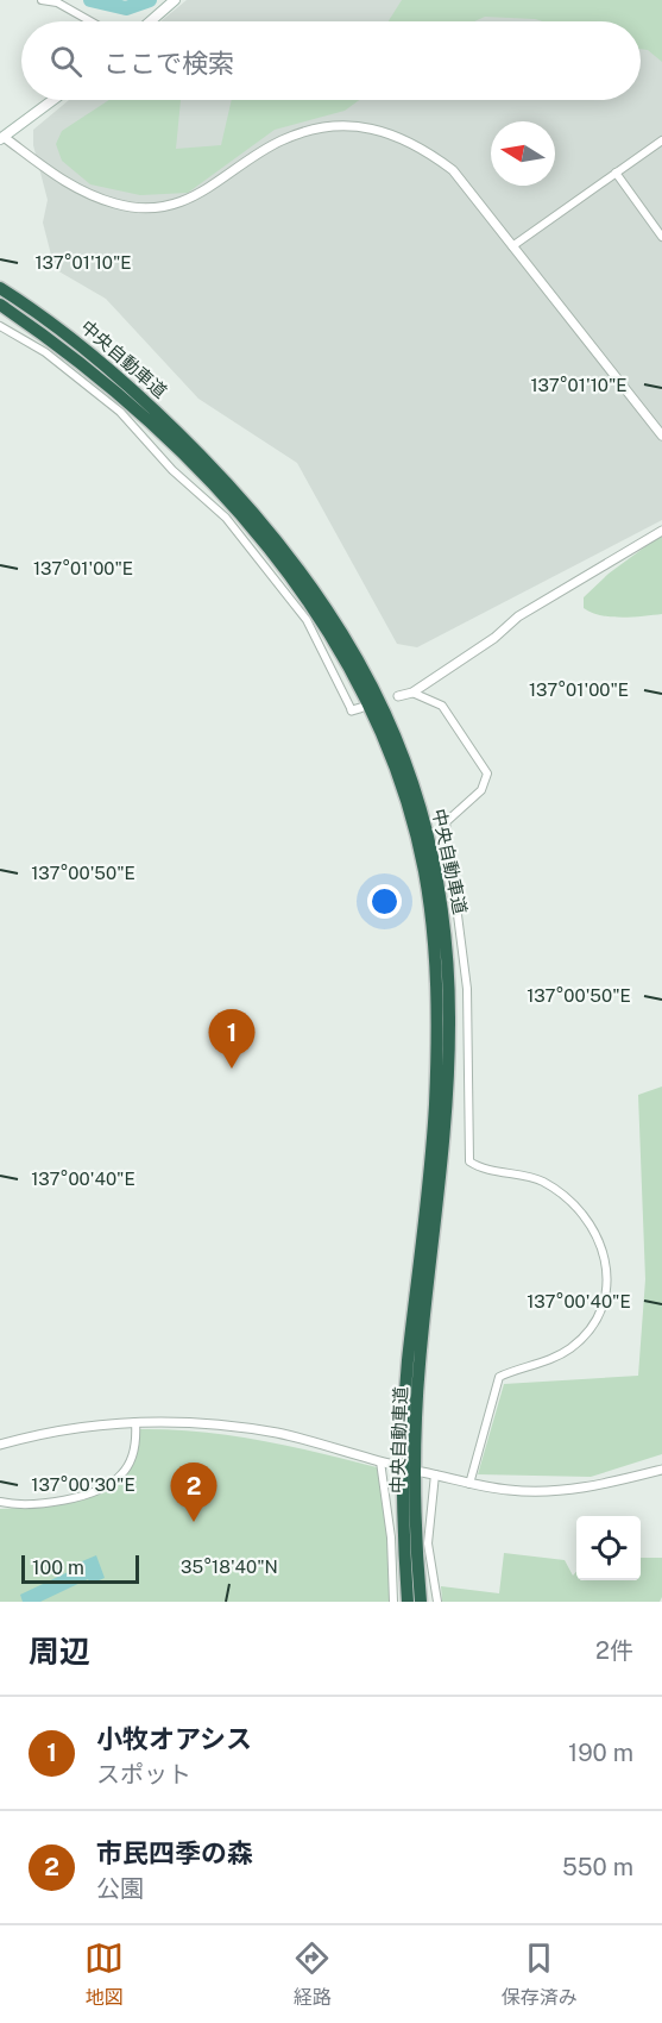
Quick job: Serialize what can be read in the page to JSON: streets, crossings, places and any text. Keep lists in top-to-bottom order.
{
  "streets": {
    "highway": ["中央自動車道"]
  },
  "scale_bar": "100 m",
  "north": "left",
  "page": {
    "search": "ここで検索",
    "pins": ["1", "2"],
    "scale": "100 m",
    "heading": ["周辺", "2件"],
    "list": [
      {
        "mark": "1",
        "name": "小牧オアシス",
        "note": "スポット",
        "value": "190 m"
      },
      {
        "mark": "2",
        "name": "市民四季の森",
        "note": "公園",
        "value": "550 m"
      }
    ],
    "nav": ["地図", "経路", "保存済み"]
  },
  "coordinates": [
    "137°01'10\"E",
    "137°01'00\"E",
    "137°00'50\"E",
    "137°00'40\"E",
    "137°00'30\"E",
    "35°18'40\"N"
  ]
}
